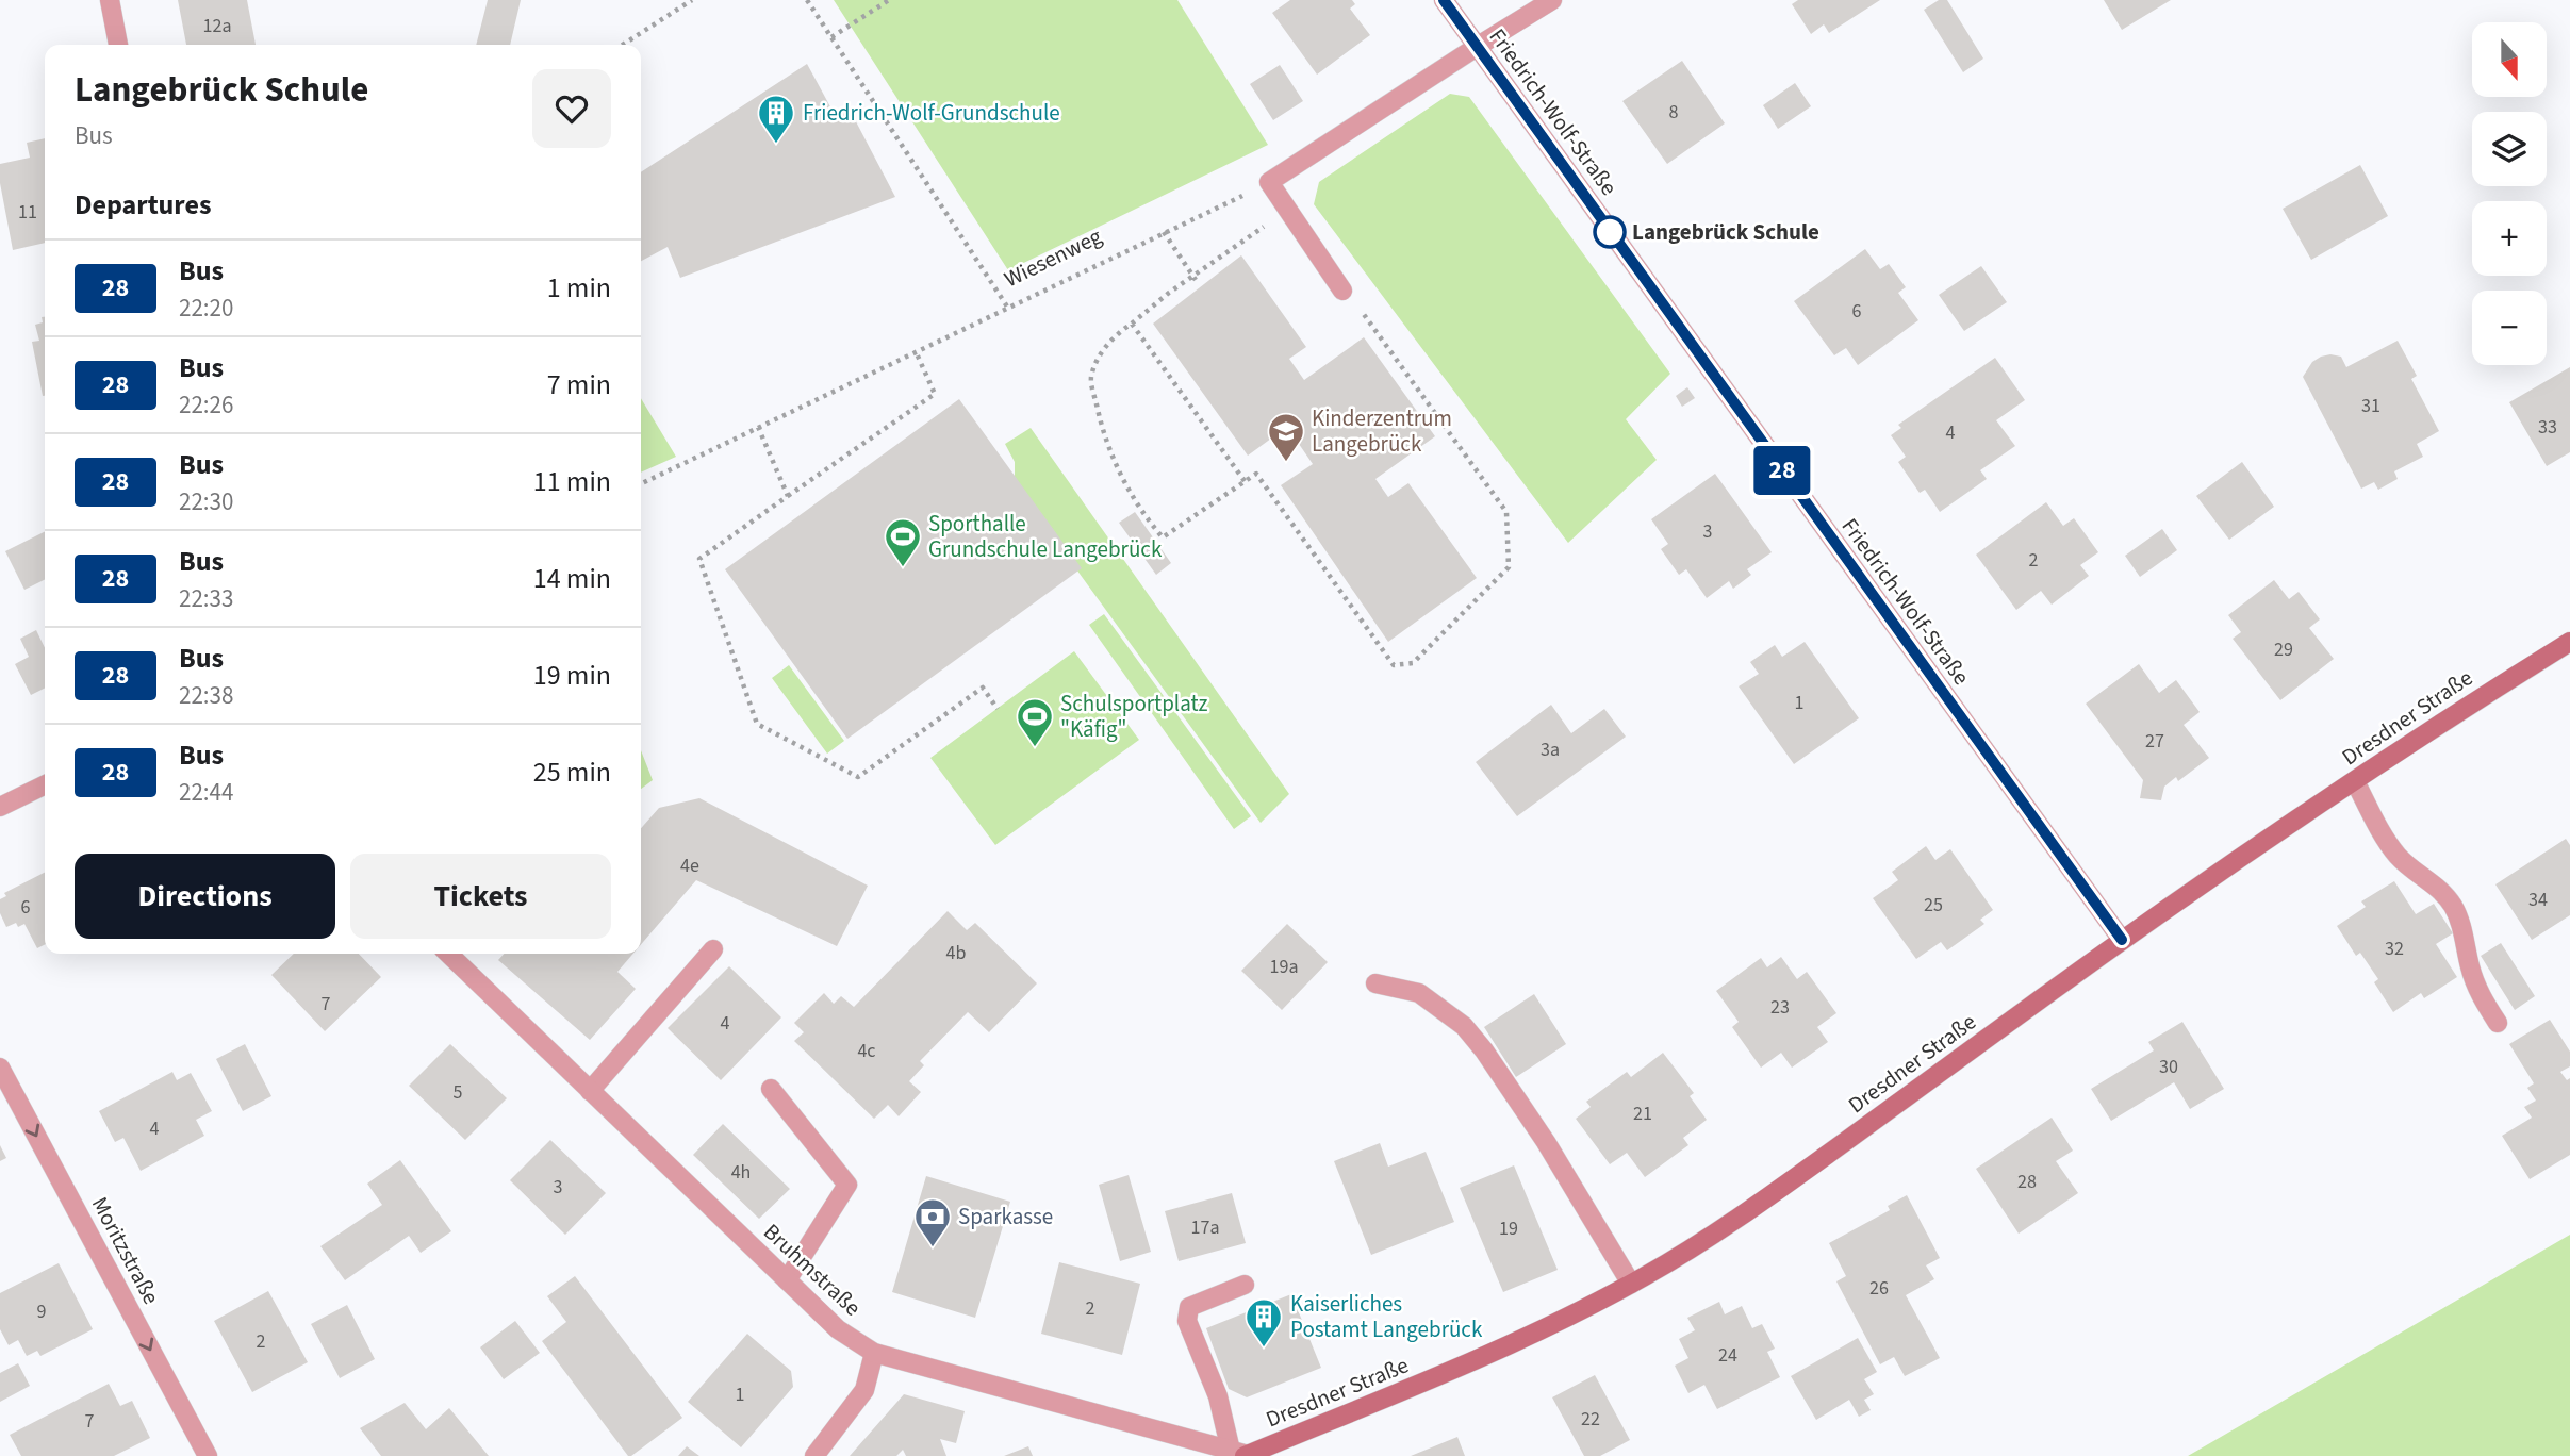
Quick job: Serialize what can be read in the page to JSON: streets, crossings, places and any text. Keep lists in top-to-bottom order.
{
  "streets": {
    "main road": ["Dresdner Straße"],
    "street": ["Friedrich-Wolf-Straße", "Moritzstraße", "Bruhmstraße"],
    "path": ["Wiesenweg"]
  },
  "crossings": [
    ["Friedrich-Wolf-Straße", "Dresdner Straße"],
    ["Dresdner Straße", "Bruhmstraße"]
  ],
  "one_way": ["Moritzstraße"],
  "places": {
    "building": ["Friedrich-Wolf-Grundschule", "Kaiserliches Postamt Langebrück"],
    "other": ["Langebrück Schule"],
    "school or university": ["Kinderzentrum Langebrück"],
    "sports": ["Sporthalle Grundschule Langebrück", "Schulsportplatz \"Käfig\""],
    "bank": ["Sparkasse"]
  },
  "lines": ["bus line 28"],
  "house_numbers": [
    "12a",
    "8",
    "11",
    "6",
    "31",
    "33",
    "4",
    "3",
    "2",
    "29",
    "1",
    "27",
    "3a",
    "4e",
    "34",
    "25",
    "6",
    "32",
    "4b",
    "19a",
    "7",
    "23",
    "4",
    "4c",
    "30",
    "5",
    "21",
    "4",
    "4h",
    "28",
    "3",
    "17a",
    "19",
    "26",
    "2",
    "9",
    "2",
    "24",
    "1",
    "22",
    "7"
  ],
  "north": "bottom",
  "page": {
    "on_map": "28",
    "map_buttons": ["+", "−"],
    "heading": [
      ["Langebrück Schule", "Bus"],
      "Departures"
    ],
    "list": [
      {
        "mark": "28",
        "name": "Bus",
        "note": "22:20",
        "value": "1 min"
      },
      {
        "mark": "28",
        "name": "Bus",
        "note": "22:26",
        "value": "7 min"
      },
      {
        "mark": "28",
        "name": "Bus",
        "note": "22:30",
        "value": "11 min"
      },
      {
        "mark": "28",
        "name": "Bus",
        "note": "22:33",
        "value": "14 min"
      },
      {
        "mark": "28",
        "name": "Bus",
        "note": "22:38",
        "value": "19 min"
      },
      {
        "mark": "28",
        "name": "Bus",
        "note": "22:44",
        "value": "25 min"
      }
    ],
    "buttons": ["Directions", "Tickets"]
  }
}
